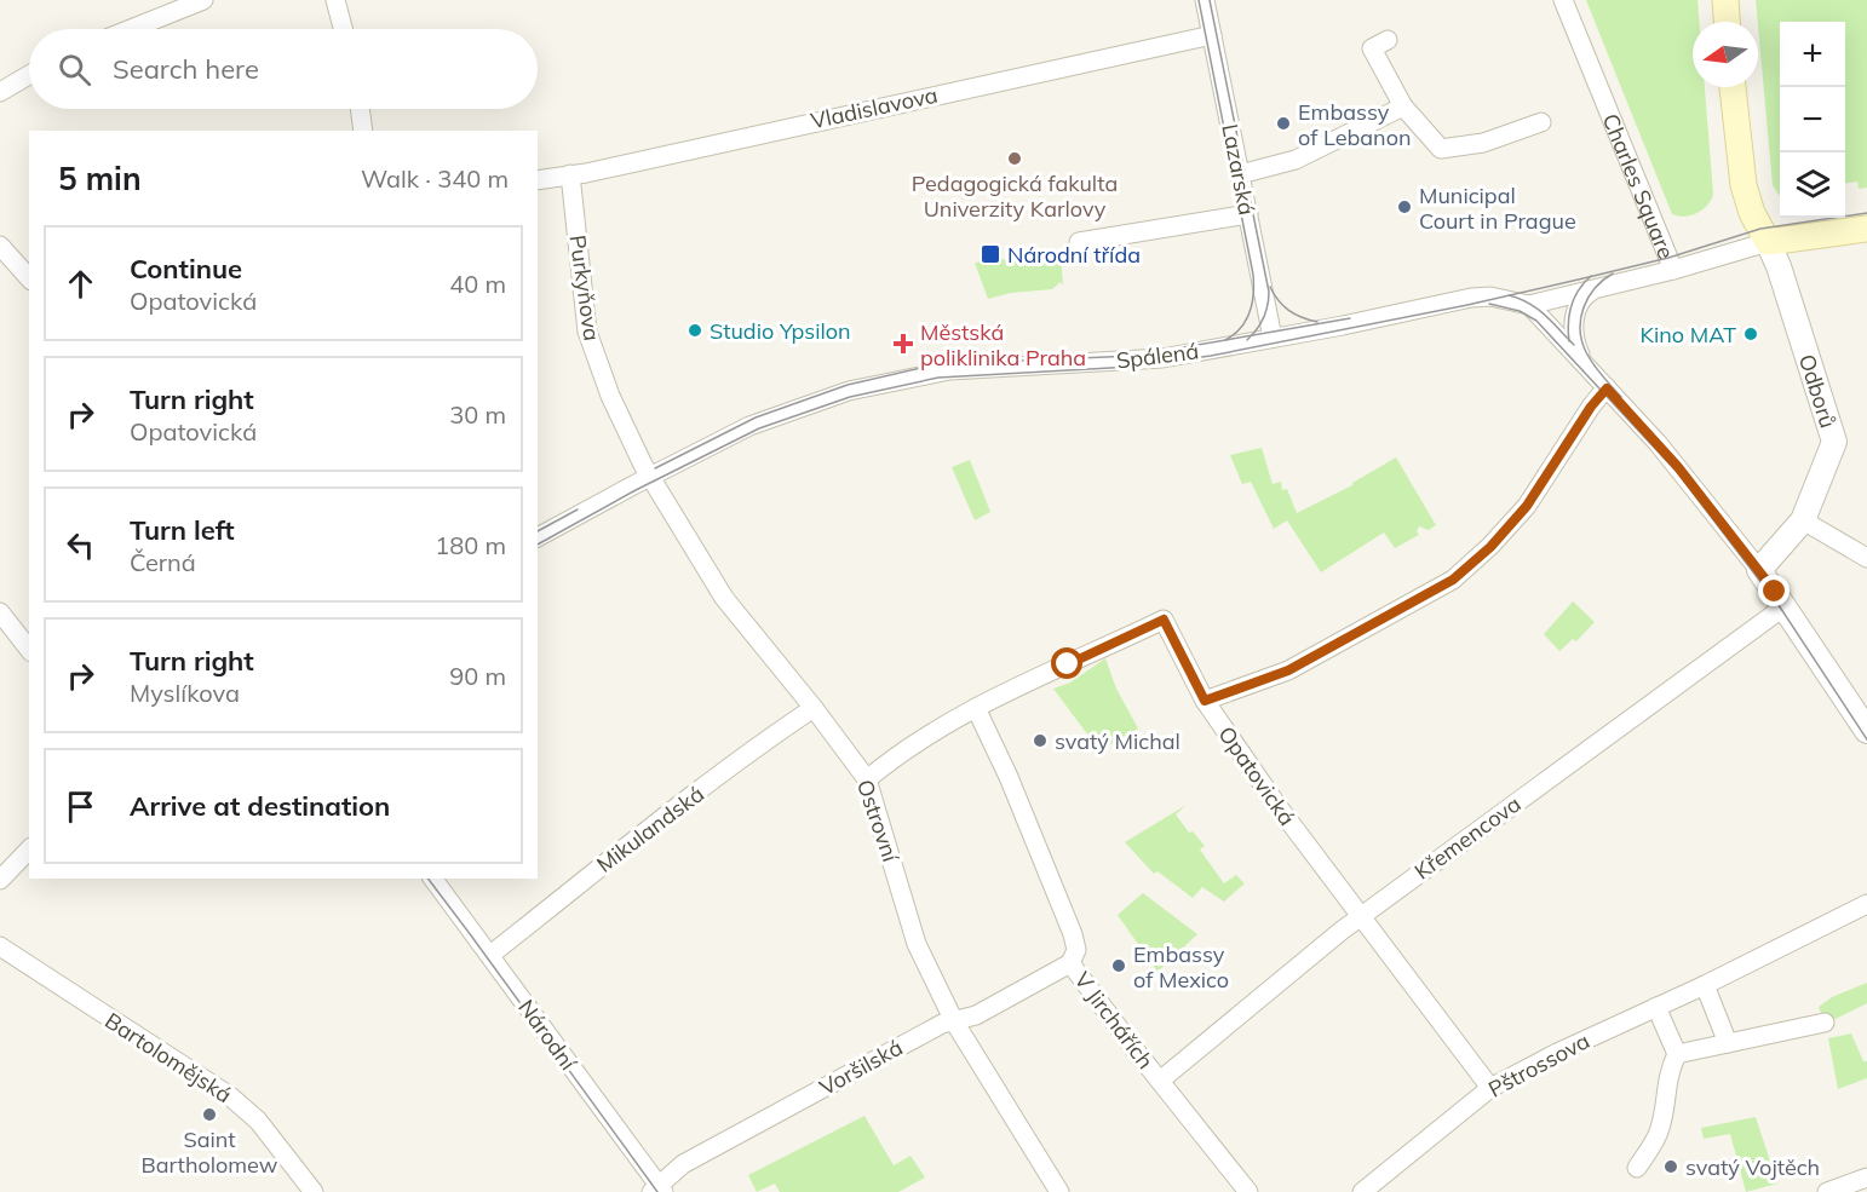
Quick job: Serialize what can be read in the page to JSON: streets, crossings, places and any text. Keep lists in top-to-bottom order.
{
  "streets": {
    "main road": ["Charles Square"],
    "street": [
      "Vladislavova",
      "Lazarská",
      "Purkyňova",
      "Spálená",
      "Odborů",
      "Opatovická",
      "Ostrovní",
      "Mikulandská",
      "Křemencova",
      "V Jirchářích",
      "Národní",
      "Bartolomějská",
      "Pštrossova",
      "Voršilská"
    ]
  },
  "crossings": [
    ["Vladislavova", "Lazarská"],
    ["Vladislavova", "Purkyňova"],
    ["Lazarská", "Spálená"],
    ["Charles Square", "Spálená"],
    ["Charles Square", "Odborů"],
    ["Purkyňova", "Spálená"],
    ["Purkyňova", "Ostrovní"],
    ["Spálená", "Ostrovní"],
    ["Opatovická", "Ostrovní"],
    ["Opatovická", "Křemencova"],
    ["Opatovická", "V Jirchářích"],
    ["Opatovická", "Pštrossova"],
    ["Ostrovní", "Mikulandská"],
    ["Ostrovní", "Voršilská"],
    ["Mikulandská", "Národní"],
    ["Křemencova", "V Jirchářích"],
    ["V Jirchářích", "Voršilská"],
    ["Národní", "Voršilská"]
  ],
  "places": {
    "other": [
      "Embassy of Lebanon",
      "Pedagogická fakulta Univerzity Karlovy",
      "Municipal Court in Prague",
      "Studio Ypsilon",
      "Kino MAT",
      "svatý Michal",
      "Embassy of Mexico",
      "Saint Bartholomew",
      "svatý Vojtěch"
    ],
    "transit": ["Národní třída"],
    "health": ["Městská poliklinika Praha"]
  },
  "north": "left",
  "page": {
    "map_buttons": ["+", "−"],
    "search": "Search here",
    "heading": ["5 min", "Walk · 340 m"],
    "list": [
      ["Continue", "Opatovická", "40 m"],
      ["Turn right", "Opatovická", "30 m"],
      ["Turn left", "Černá", "180 m"],
      ["Turn right", "Myslíkova", "90 m"],
      "Arrive at destination"
    ]
  }
}
